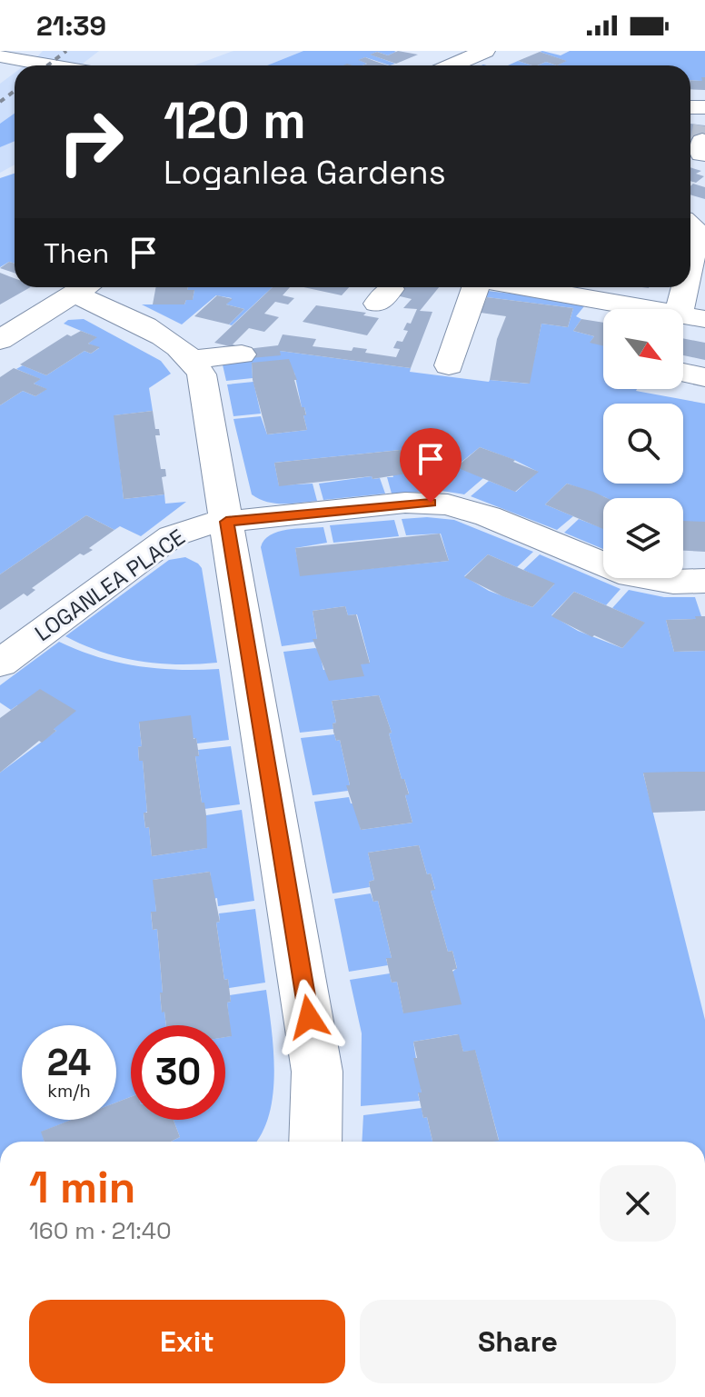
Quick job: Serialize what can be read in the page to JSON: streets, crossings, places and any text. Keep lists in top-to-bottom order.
{
  "streets": {
    "street": ["LOGANLEA PLACE"]
  },
  "north": "bottom right",
  "page": {
    "status": "21:39",
    "turn": ["120 m", "Loganlea Gardens"],
    "then": "Then",
    "speed": "24 km/h",
    "limit": "30",
    "heading": ["1 min", "160 m · 21:40"],
    "buttons": ["Exit", "Share"]
  }
}
